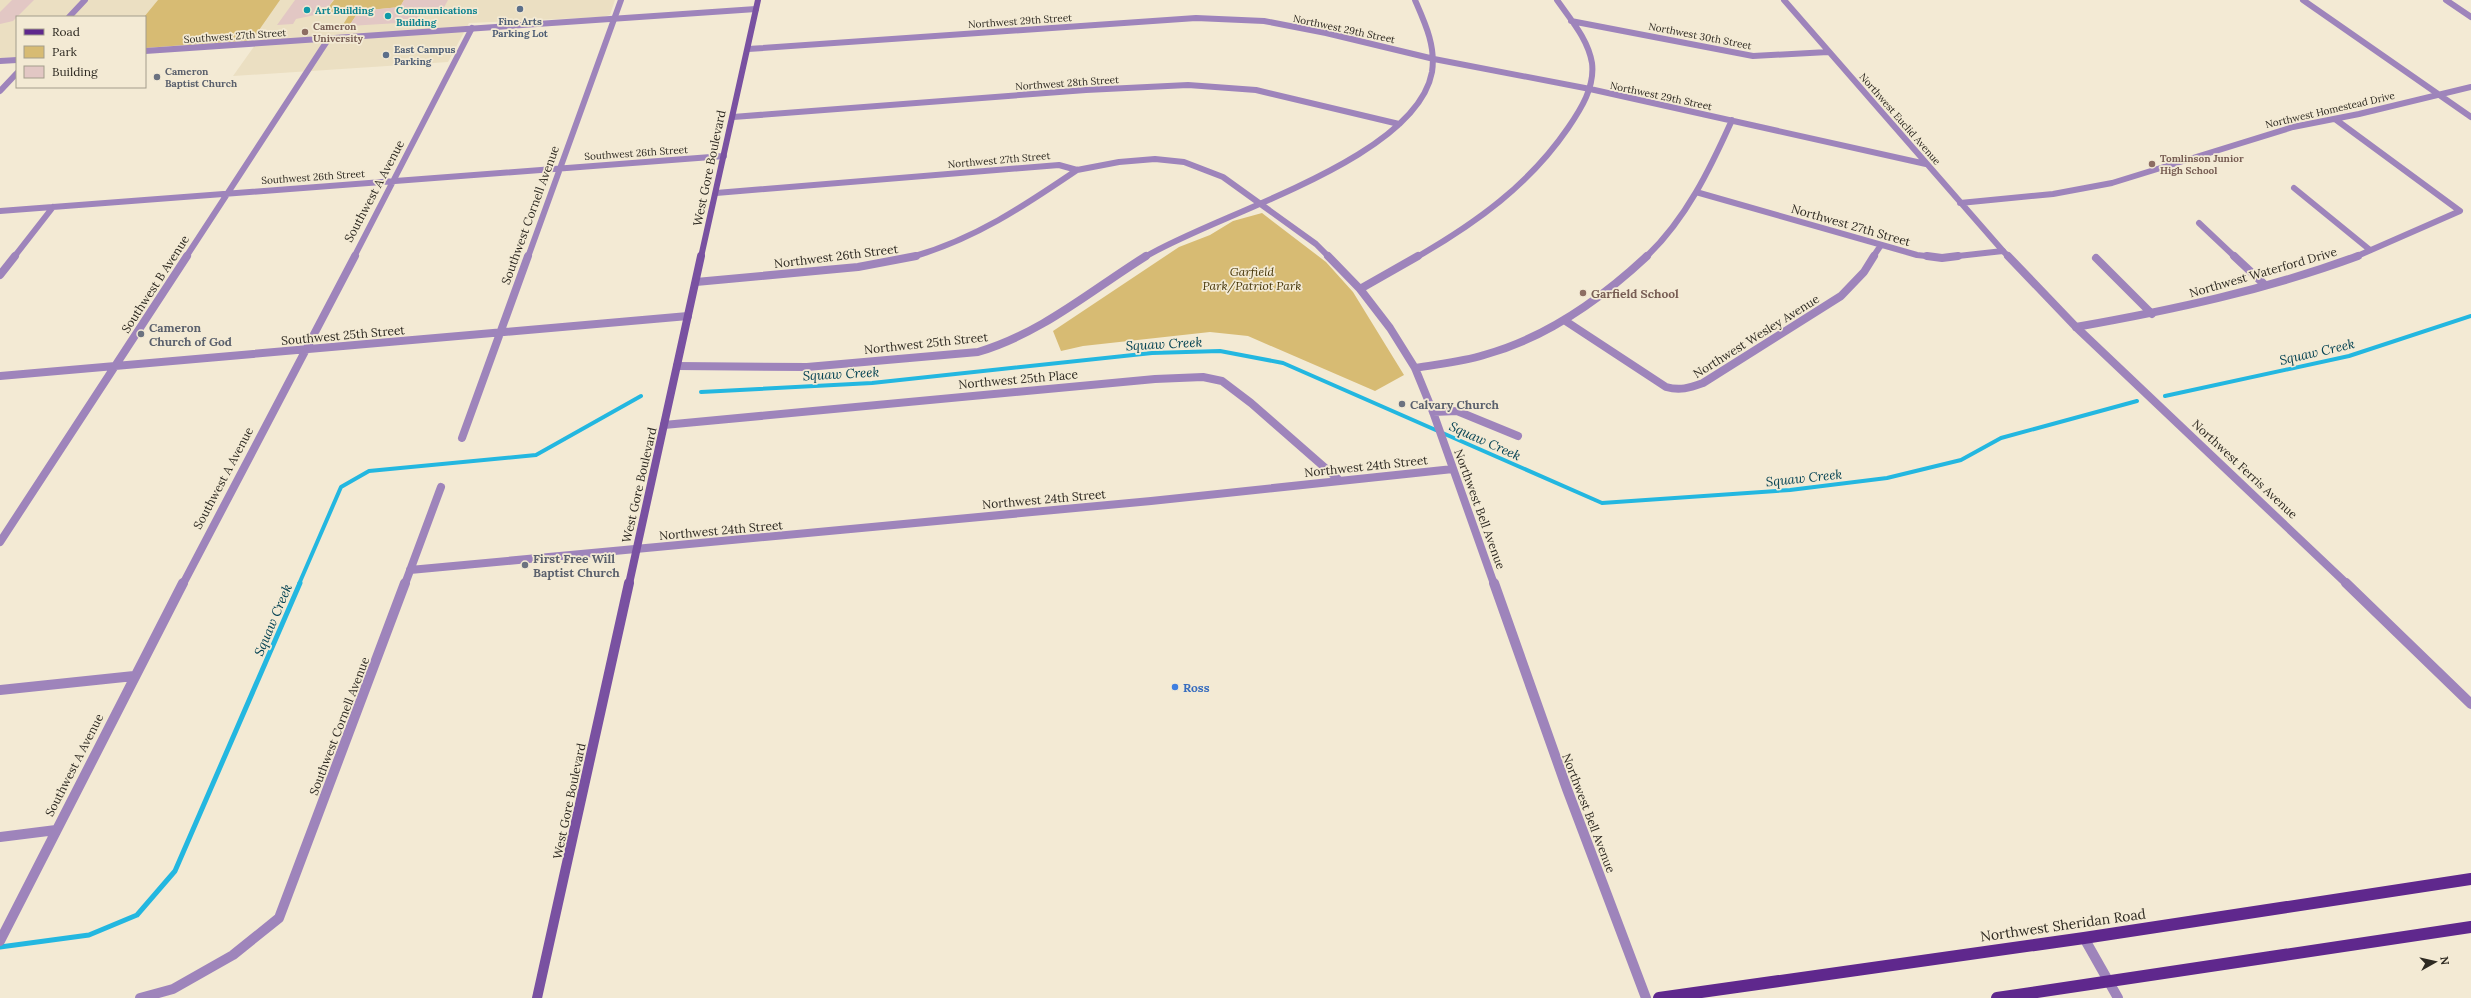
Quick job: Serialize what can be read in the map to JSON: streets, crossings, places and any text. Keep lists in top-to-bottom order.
{
  "streets": {
    "main road": ["West Gore Boulevard", "Northwest Sheridan Road"],
    "street": [
      "Northwest 29th Street",
      "Southwest 27th Street",
      "Northwest 30th Street",
      "Northwest 28th Street",
      "Northwest Homestead Drive",
      "Northwest Euclid Avenue",
      "Southwest 26th Street",
      "Northwest 27th Street",
      "Southwest A Avenue",
      "Southwest Cornell Avenue",
      "Northwest 26th Street",
      "Northwest Waterford Drive",
      "Southwest B Avenue",
      "Southwest 25th Street",
      "Northwest Wesley Avenue",
      "Northwest 25th Street",
      "Northwest 25th Place",
      "Northwest 24th Street",
      "Northwest Ferris Avenue",
      "Northwest Bell Avenue"
    ]
  },
  "crossings": [
    ["Northwest 29th Street", "Northwest Euclid Avenue"],
    ["Northwest 29th Street", "West Gore Boulevard"],
    ["Northwest 29th Street", "Northwest 25th Street"],
    ["Southwest 27th Street", "West Gore Boulevard"],
    ["Southwest 27th Street", "Southwest A Avenue"],
    ["Southwest 27th Street", "Southwest Cornell Avenue"],
    ["Southwest 27th Street", "Southwest B Avenue"],
    ["Northwest 30th Street", "Northwest Euclid Avenue"],
    ["Northwest 28th Street", "West Gore Boulevard"],
    ["Northwest 28th Street", "Northwest 25th Street"],
    ["Northwest Homestead Drive", "Northwest Euclid Avenue"],
    ["Northwest Homestead Drive", "Northwest Waterford Drive"],
    ["Northwest Euclid Avenue", "Northwest 27th Street"],
    ["Northwest Euclid Avenue", "Northwest Ferris Avenue"],
    ["Southwest 26th Street", "West Gore Boulevard"],
    ["Southwest 26th Street", "Southwest A Avenue"],
    ["Southwest 26th Street", "Southwest Cornell Avenue"],
    ["Southwest 26th Street", "Southwest B Avenue"],
    ["Northwest 27th Street", "West Gore Boulevard"],
    ["Northwest 27th Street", "Northwest 26th Street"],
    ["Northwest 27th Street", "Northwest Wesley Avenue"],
    ["Northwest 27th Street", "Northwest 25th Street"],
    ["Northwest 27th Street", "Northwest Ferris Avenue"],
    ["Northwest 27th Street", "Northwest Bell Avenue"],
    ["West Gore Boulevard", "Northwest 26th Street"],
    ["West Gore Boulevard", "Southwest 25th Street"],
    ["West Gore Boulevard", "Northwest 25th Street"],
    ["West Gore Boulevard", "Northwest 25th Place"],
    ["West Gore Boulevard", "Northwest 24th Street"],
    ["Southwest A Avenue", "Southwest 25th Street"],
    ["Southwest Cornell Avenue", "Southwest 25th Street"],
    ["Southwest Cornell Avenue", "Northwest 24th Street"],
    ["Northwest Waterford Drive", "Northwest Ferris Avenue"],
    ["Southwest B Avenue", "Southwest 25th Street"],
    ["Northwest 25th Place", "Northwest 24th Street"],
    ["Northwest 24th Street", "Northwest Bell Avenue"]
  ],
  "water": ["Squaw Creek"],
  "parks": ["Garfield Park/Patriot Park"],
  "places": [
    "Fine Arts Parking Lot",
    "Art Building",
    "Communications Building",
    "Cameron University",
    "East Campus Parking",
    "Cameron Baptist Church",
    "Tomlinson Junior High School",
    "Garfield School",
    "Cameron Church of God",
    "Calvary Church",
    "First Free Will Baptist Church",
    "Ross"
  ],
  "legend": ["Road", "Park", "Building"],
  "north": "right"
}
